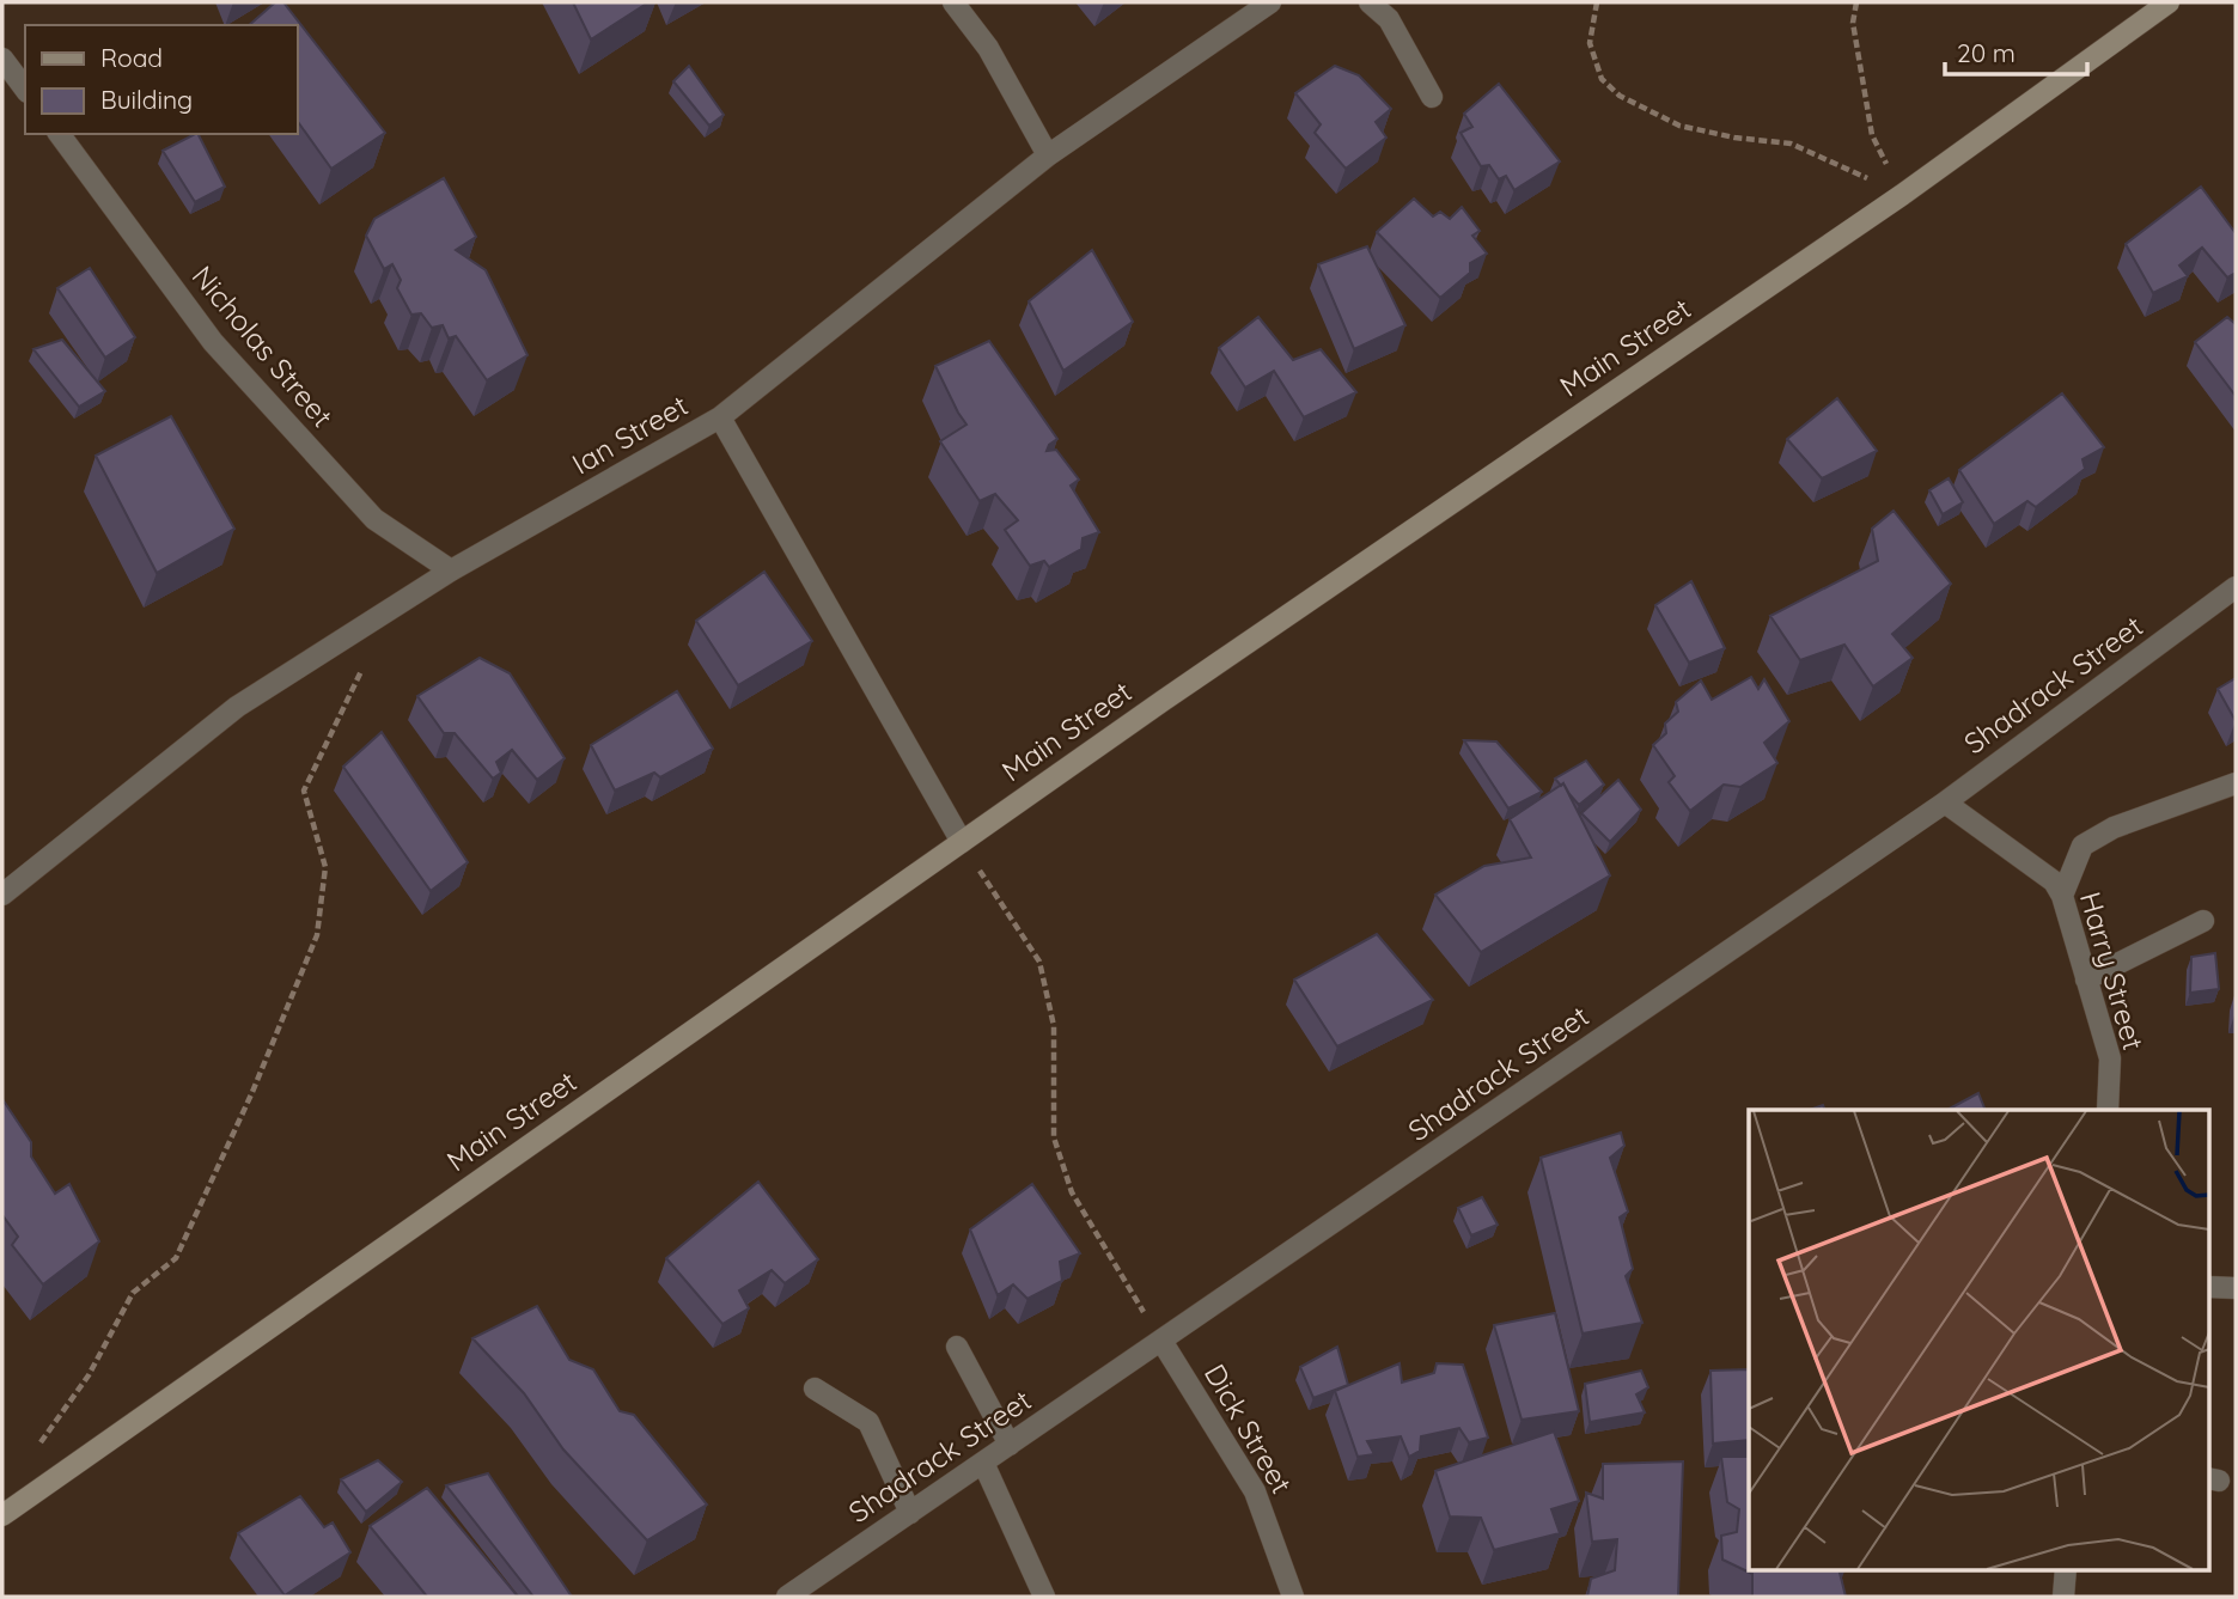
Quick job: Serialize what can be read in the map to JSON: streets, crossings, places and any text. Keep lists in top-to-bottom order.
{
  "streets": {
    "street": [
      "Nicholas Street",
      "Main Street",
      "Ian Street",
      "Shadrack Street",
      "Harry Street",
      "Dick Street"
    ]
  },
  "crossings": [
    ["Nicholas Street", "Ian Street"],
    ["Shadrack Street", "Harry Street"],
    ["Shadrack Street", "Dick Street"]
  ],
  "legend": ["Road", "Building"],
  "scale_bar": "20 m"
}
